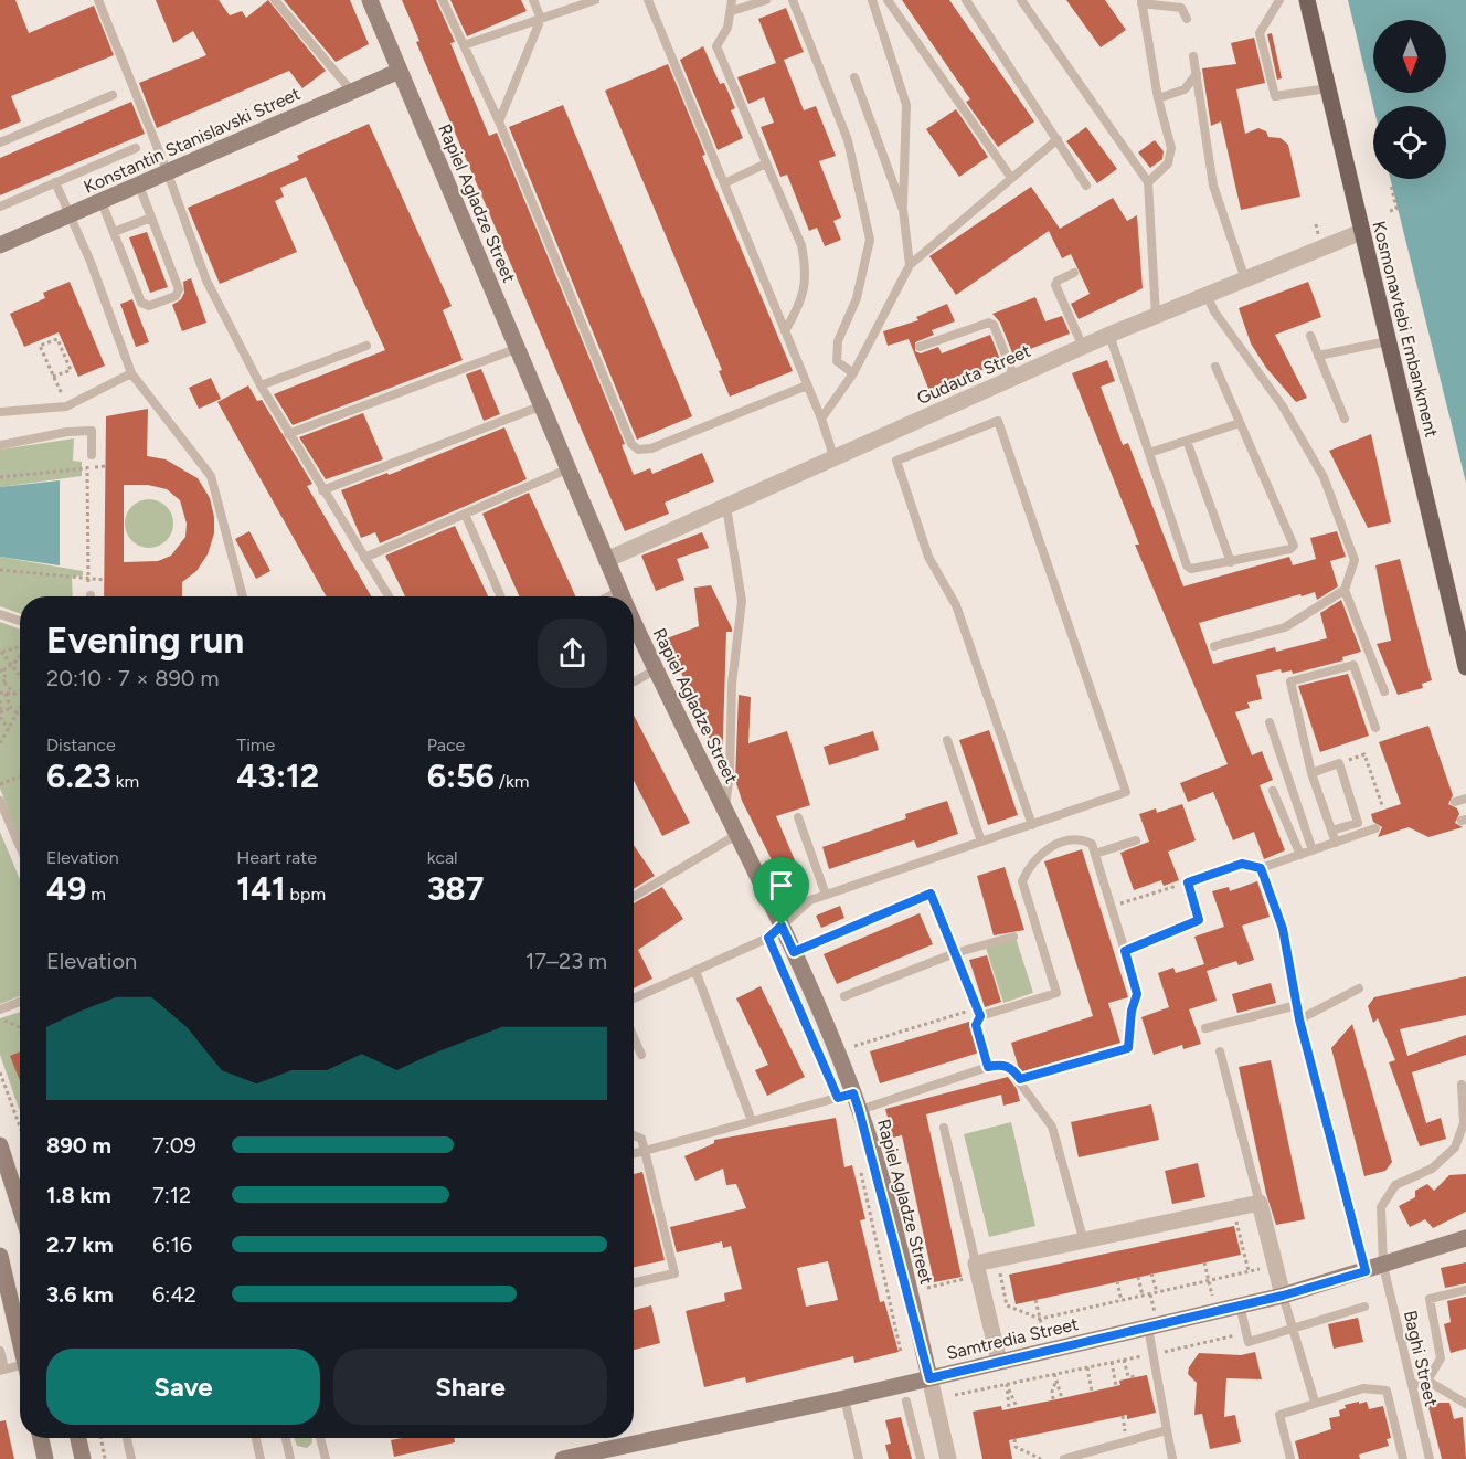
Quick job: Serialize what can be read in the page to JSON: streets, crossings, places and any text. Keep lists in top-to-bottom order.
{
  "streets": {
    "main road": ["Kosmonavtebi Embankment"],
    "street": [
      "Konstantin Stanislavski Street",
      "Rapiel Agladze Street",
      "Gudauta Street",
      "Samtredia Street"
    ],
    "lane": ["Baghi Street"]
  },
  "crossings": [
    ["Konstantin Stanislavski Street", "Rapiel Agladze Street"],
    ["Rapiel Agladze Street", "Gudauta Street"],
    ["Rapiel Agladze Street", "Samtredia Street"],
    ["Kosmonavtebi Embankment", "Gudauta Street"],
    ["Samtredia Street", "Baghi Street"]
  ],
  "north": "bottom",
  "page": {
    "heading": ["Evening run", "20:10 · 7 × 890 m"],
    "stats": [
      ["Distance", "6.23 km"],
      ["Time", "43:12"],
      ["Pace", "6:56 /km"],
      ["Elevation", "49 m"],
      ["Heart rate", "141 bpm"],
      ["kcal", "387"]
    ],
    "chart": ["Elevation", "17–23 m"],
    "list": [
      {
        "name": "890 m",
        "note": "7:09"
      },
      {
        "name": "1.8 km",
        "note": "7:12"
      },
      {
        "name": "2.7 km",
        "note": "6:16"
      },
      {
        "name": "3.6 km",
        "note": "6:42"
      }
    ],
    "buttons": ["Save", "Share"]
  }
}
